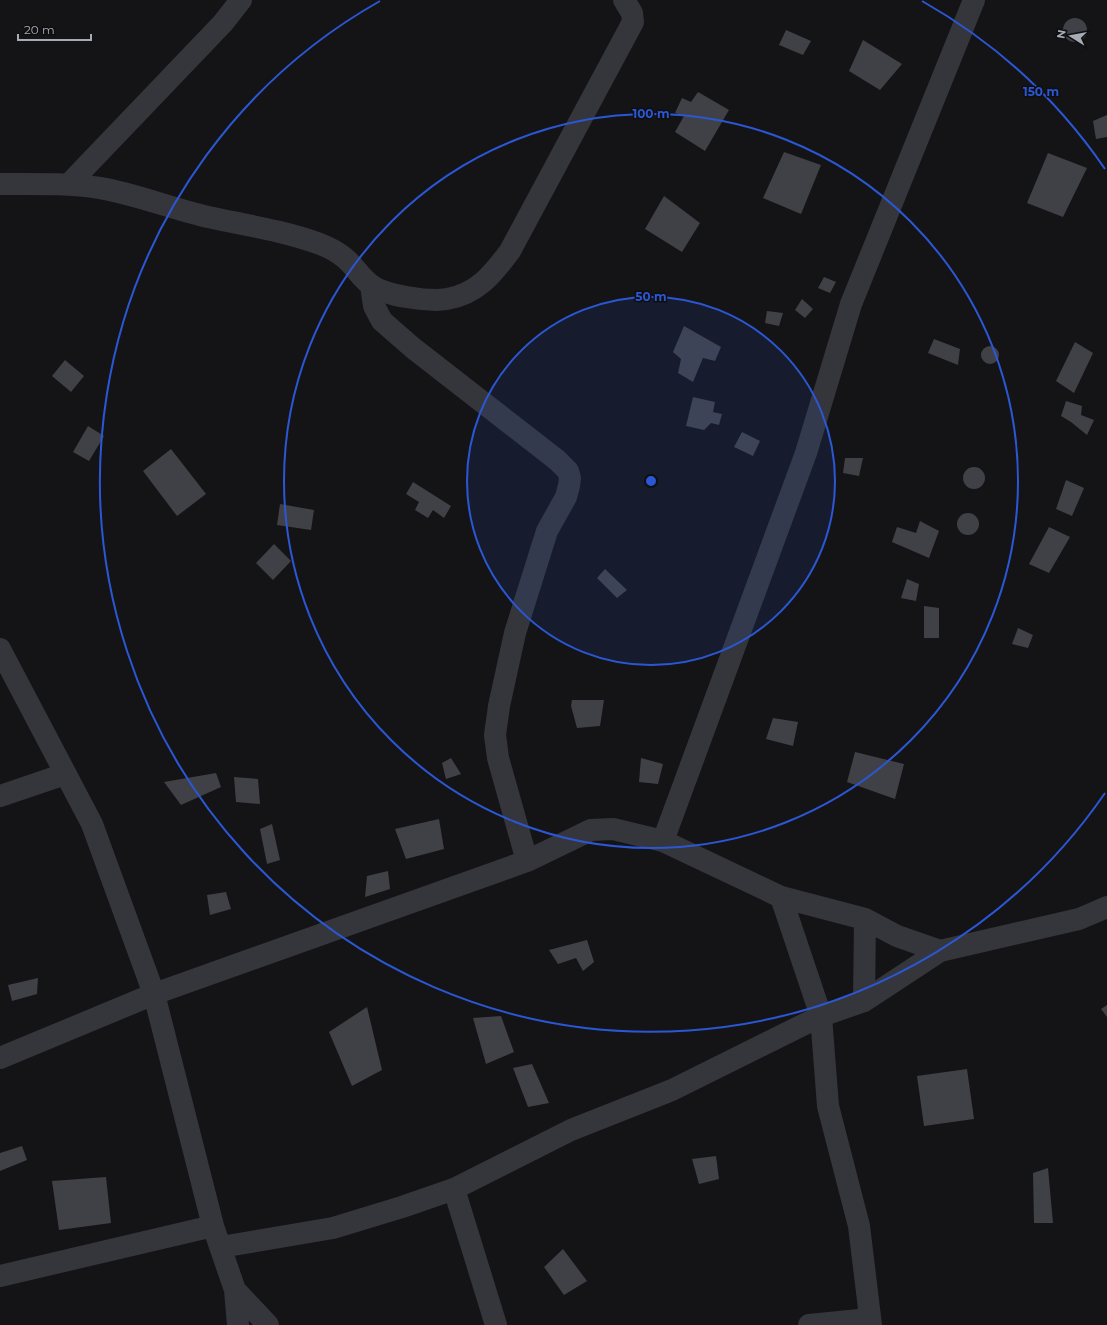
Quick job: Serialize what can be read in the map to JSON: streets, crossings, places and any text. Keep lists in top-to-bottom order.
{
  "scale_bar": "20 m",
  "north": "left",
  "rings": ["150 m", "100 m", "50 m"]
}
